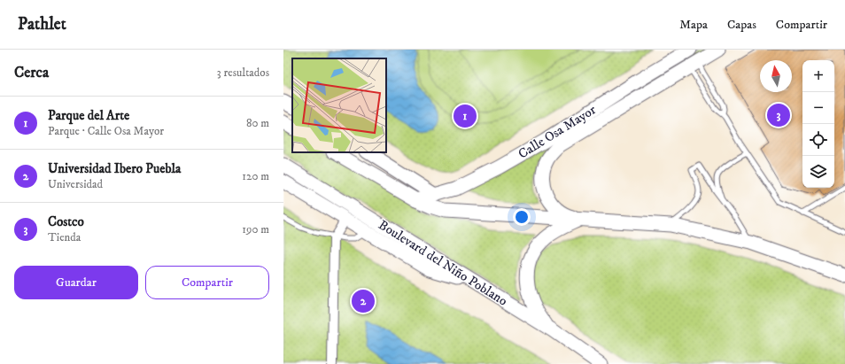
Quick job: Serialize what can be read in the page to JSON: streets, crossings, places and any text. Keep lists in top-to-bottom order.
{
  "streets": {
    "main road": ["Calle Osa Mayor", "Boulevard del Niño Poblano"]
  },
  "north": "top",
  "page": {
    "header": "Pathlet",
    "nav": ["Mapa", "Capas", "Compartir"],
    "heading": ["Cerca", "3 resultados"],
    "map_buttons": ["+", "−"],
    "list": [
      {
        "mark": "1",
        "name": "Parque del Arte",
        "note": "Parque · Calle Osa Mayor",
        "value": "80 m"
      },
      {
        "mark": "2",
        "name": "Universidad Ibero Puebla",
        "note": "Universidad",
        "value": "120 m"
      },
      {
        "mark": "3",
        "name": "Costco",
        "note": "Tienda",
        "value": "190 m"
      }
    ],
    "pins": ["3", "1", "2"],
    "buttons": ["Guardar", "Compartir"]
  }
}
